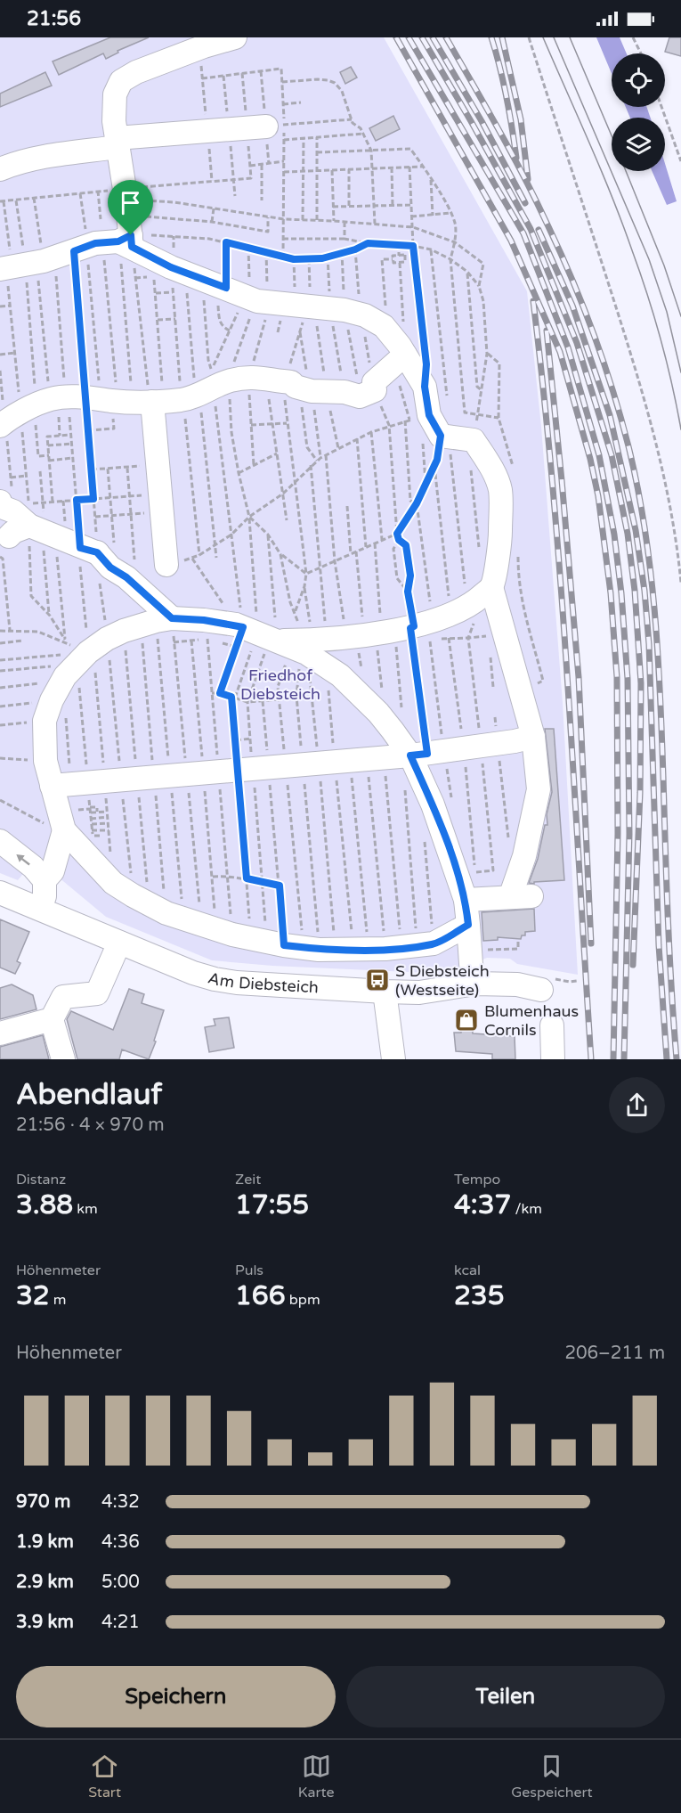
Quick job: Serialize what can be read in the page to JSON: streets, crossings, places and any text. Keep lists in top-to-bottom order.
{
  "streets": {
    "street": ["Am Diebsteich"]
  },
  "parks": ["Friedhof Diebsteich"],
  "places": {
    "bus stop": ["S Diebsteich (Westseite)"],
    "shop": ["Blumenhaus Cornils"]
  },
  "page": {
    "status": "21:56",
    "heading": ["Abendlauf", "21:56 · 4 × 970 m"],
    "stats": [
      ["Distanz", "3.88 km"],
      ["Zeit", "17:55"],
      ["Tempo", "4:37 /km"],
      ["Höhenmeter", "32 m"],
      ["Puls", "166 bpm"],
      ["kcal", "235"]
    ],
    "chart": ["Höhenmeter", "206–211 m"],
    "list": [
      {
        "name": "970 m",
        "note": "4:32"
      },
      {
        "name": "1.9 km",
        "note": "4:36"
      },
      {
        "name": "2.9 km",
        "note": "5:00"
      },
      {
        "name": "3.9 km",
        "note": "4:21"
      }
    ],
    "buttons": ["Speichern", "Teilen"],
    "tabs": ["Start", "Karte", "Gespeichert"]
  }
}
